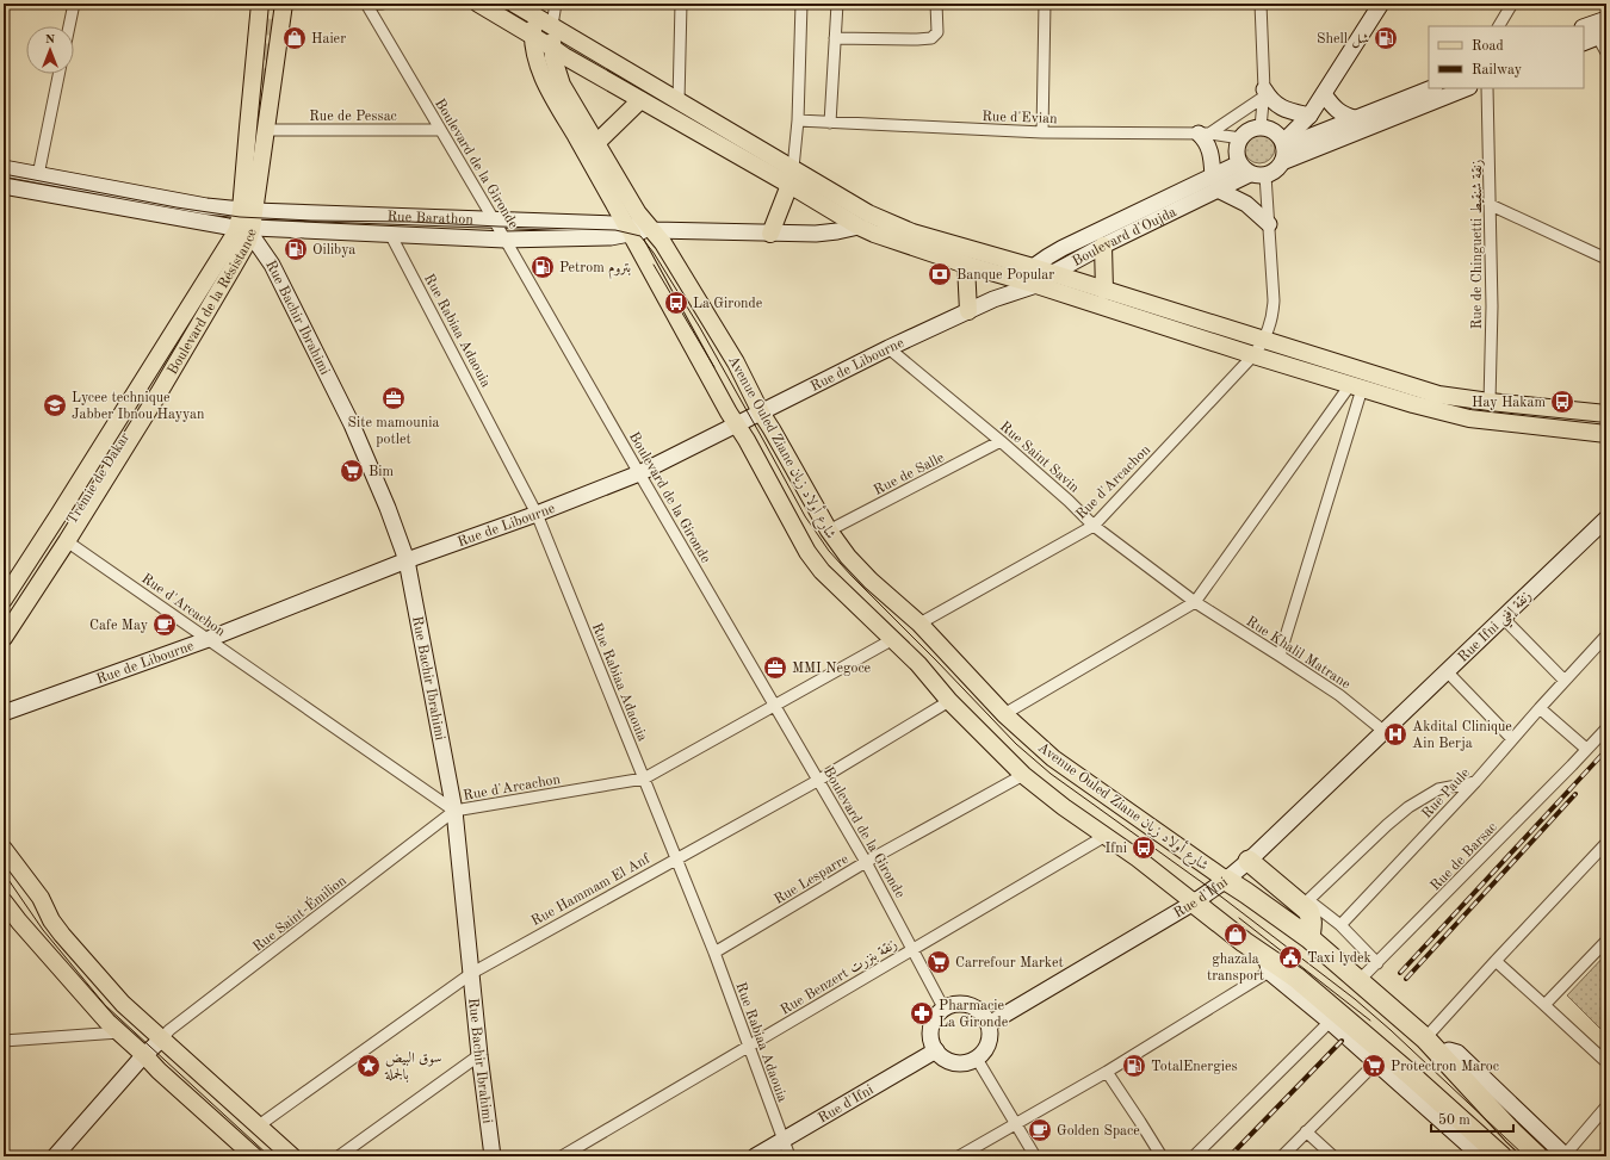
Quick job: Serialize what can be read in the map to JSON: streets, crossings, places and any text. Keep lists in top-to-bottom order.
{
  "streets": {
    "highway": ["Avenue Ouled Ziane شارع أولاد زيان"],
    "main road": ["Boulevard de la Résistance", "Trémie de Dakar"],
    "street": [
      "Rue de Pessac",
      "Rue d'Evian",
      "Boulevard de la Gironde",
      "Rue Barathon",
      "Boulevard d'Oujda",
      "Rue de Chinguetti زنقة شنقيط",
      "Rue Bachir Ibrahimi",
      "Rue Rabiaa Adaouia",
      "Rue de Libourne",
      "Rue Saint Savin",
      "Rue de Salle",
      "Rue d'Arcachon",
      "Rue Ifni زنقة إفني",
      "Rue Khalil Matrane",
      "Rue Paule",
      "Rue de Barsac",
      "Rue Lesparre",
      "Rue Hammam El Anf",
      "Rue d'Ifni",
      "Rue Saint-Émilion",
      "Rue Benzert زنقة بنزرت"
    ]
  },
  "crossings": [
    ["Rue de Pessac", "Boulevard de la Gironde"],
    ["Rue de Pessac", "Boulevard de la Résistance"],
    ["Rue d'Evian", "Boulevard d'Oujda"],
    ["Rue d'Evian", "Rue d'Arcachon"],
    ["Boulevard de la Gironde", "Rue Barathon"],
    ["Boulevard de la Gironde", "Rue de Libourne"],
    ["Boulevard de la Gironde", "Rue d'Arcachon"],
    ["Boulevard de la Gironde", "Rue Lesparre"],
    ["Boulevard de la Gironde", "Rue Hammam El Anf"],
    ["Boulevard de la Gironde", "Rue d'Ifni"],
    ["Boulevard de la Gironde", "Rue Benzert زنقة بنزرت"],
    ["Rue Barathon", "Boulevard de la Résistance"],
    ["Rue Barathon", "Avenue Ouled Ziane شارع أولاد زيان"],
    ["Boulevard d'Oujda", "Rue de Libourne"],
    ["Boulevard d'Oujda", "Rue d'Arcachon"],
    ["Boulevard de la Résistance", "Rue Bachir Ibrahimi"],
    ["Boulevard de la Résistance", "Rue d'Arcachon"],
    ["Rue Bachir Ibrahimi", "Rue de Libourne"],
    ["Rue Bachir Ibrahimi", "Rue d'Arcachon"],
    ["Rue Bachir Ibrahimi", "Rue Hammam El Anf"],
    ["Rue Bachir Ibrahimi", "Rue Saint-Émilion"],
    ["Rue Rabiaa Adaouia", "Rue de Libourne"],
    ["Rue Rabiaa Adaouia", "Rue d'Arcachon"],
    ["Rue Rabiaa Adaouia", "Rue Lesparre"],
    ["Rue Rabiaa Adaouia", "Rue Hammam El Anf"],
    ["Rue Rabiaa Adaouia", "Rue d'Ifni"],
    ["Rue Rabiaa Adaouia", "Rue Benzert زنقة بنزرت"],
    ["Rue de Libourne", "Avenue Ouled Ziane شارع أولاد زيان"],
    ["Rue de Libourne", "Rue Saint Savin"],
    ["Rue de Libourne", "Rue d'Arcachon"],
    ["Avenue Ouled Ziane شارع أولاد زيان", "Rue de Salle"],
    ["Avenue Ouled Ziane شارع أولاد زيان", "Rue d'Arcachon"],
    ["Avenue Ouled Ziane شارع أولاد زيان", "Rue de Barsac"],
    ["Avenue Ouled Ziane شارع أولاد زيان", "Rue Lesparre"],
    ["Avenue Ouled Ziane شارع أولاد زيان", "Rue Hammam El Anf"],
    ["Avenue Ouled Ziane شارع أولاد زيان", "Rue d'Ifni"],
    ["Avenue Ouled Ziane شارع أولاد زيان", "Rue Benzert زنقة بنزرت"],
    ["Rue Saint Savin", "Rue de Salle"],
    ["Rue Saint Savin", "Rue d'Arcachon"],
    ["Rue Saint Savin", "Rue Khalil Matrane"],
    ["Rue d'Arcachon", "Rue Saint-Émilion"],
    ["Rue Ifni زنقة إفني", "Rue Khalil Matrane"],
    ["Rue Ifni زنقة إفني", "Rue d'Ifni"],
    ["Rue Khalil Matrane", "Rue d'Ifni"]
  ],
  "places": {
    "shop": ["Haier", "ghazala transport"],
    "fuel station": [
      "Shell شل",
      "Oilibya",
      "Petrom بتروم",
      "TotalEnergies"
    ],
    "bank": ["Banque Popular"],
    "bus stop": ["La Gironde", "Hay Hakam", "Ifni"],
    "office": ["Site mamounia potlet", "MMI Negoce"],
    "school or university": ["Lycee technique Jabber Ibnou Hayyan"],
    "supermarket": ["Bim", "Carrefour Market", "Protectron Maroc"],
    "cafe": ["Cafe May", "Golden Space"],
    "hospital": ["Akdital Clinique Ain Berja"],
    "public building": ["Taxi lydek"],
    "pharmacy": ["Pharmacie La Gironde"],
    "place": ["سوق البيض بالجملة"]
  },
  "legend": ["Road", "Railway"],
  "scale_bar": "50 m",
  "north": "top"
}
